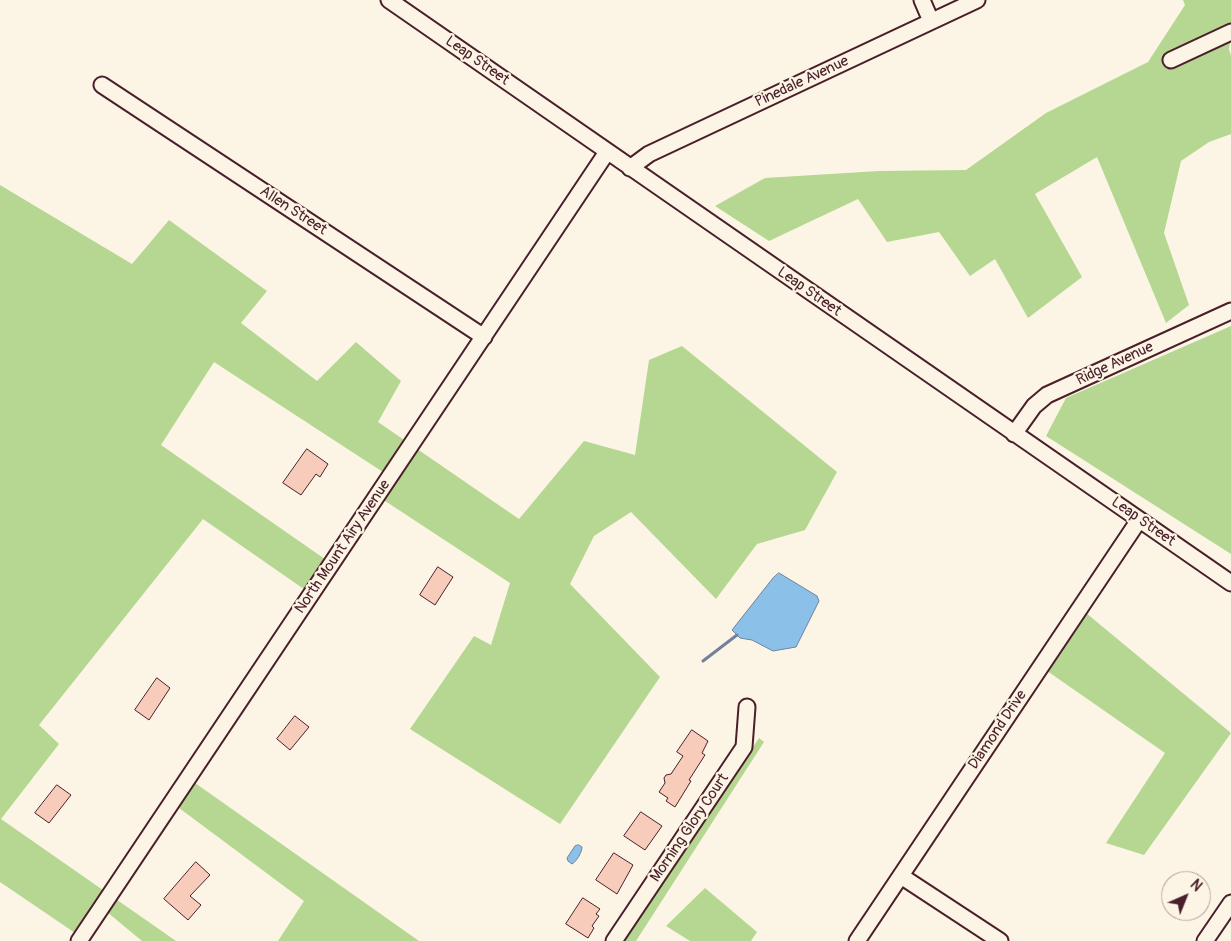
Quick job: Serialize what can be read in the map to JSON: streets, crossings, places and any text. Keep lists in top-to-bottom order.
{
  "streets": {
    "street": [
      "Leap Street",
      "Pinedale Avenue",
      "Allen Street",
      "Ridge Avenue",
      "North Mount Airy Avenue",
      "Diamond Drive",
      "Morning Glory Court"
    ]
  },
  "crossings": [
    ["Leap Street", "Pinedale Avenue"],
    ["Leap Street", "Ridge Avenue"],
    ["Leap Street", "North Mount Airy Avenue"],
    ["Leap Street", "Diamond Drive"],
    ["Allen Street", "North Mount Airy Avenue"]
  ],
  "north": "top right"
}
